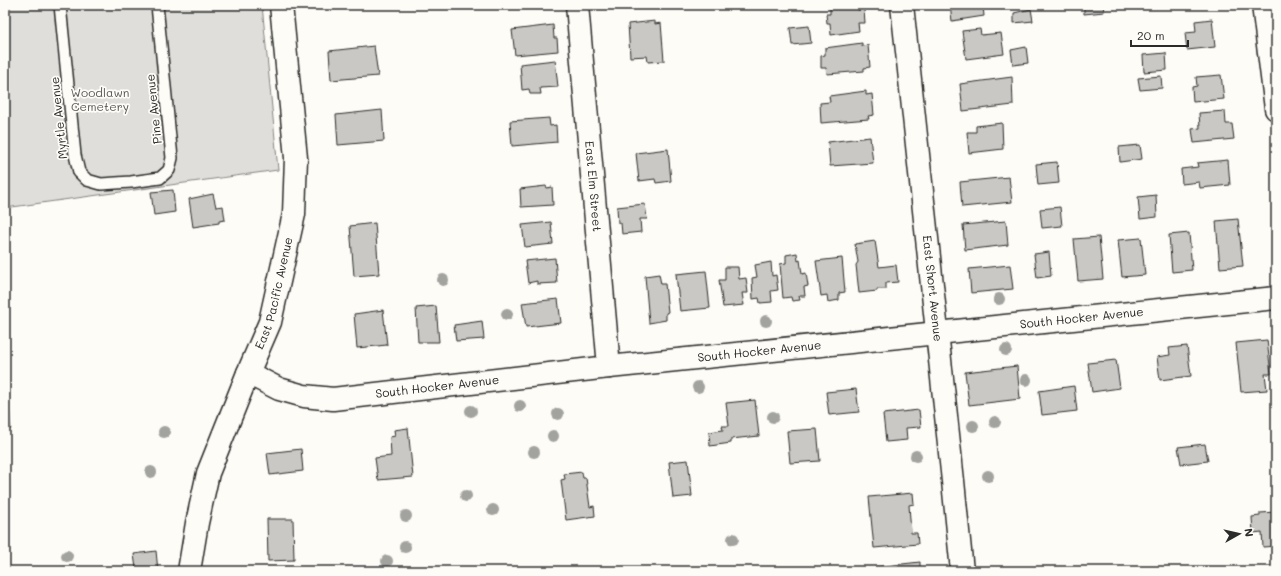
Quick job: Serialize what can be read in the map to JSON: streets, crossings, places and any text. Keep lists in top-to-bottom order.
{
  "streets": {
    "street": [
      "East Elm Street",
      "East Short Avenue",
      "East Pacific Avenue",
      "South Hocker Avenue"
    ],
    "lane": ["Pine Avenue", "Myrtle Avenue"]
  },
  "crossings": [
    ["Pine Avenue", "Myrtle Avenue"],
    ["East Elm Street", "South Hocker Avenue"],
    ["East Short Avenue", "South Hocker Avenue"],
    ["East Pacific Avenue", "South Hocker Avenue"]
  ],
  "parks": ["Woodlawn Cemetery"],
  "scale_bar": "20 m",
  "north": "right"
}
